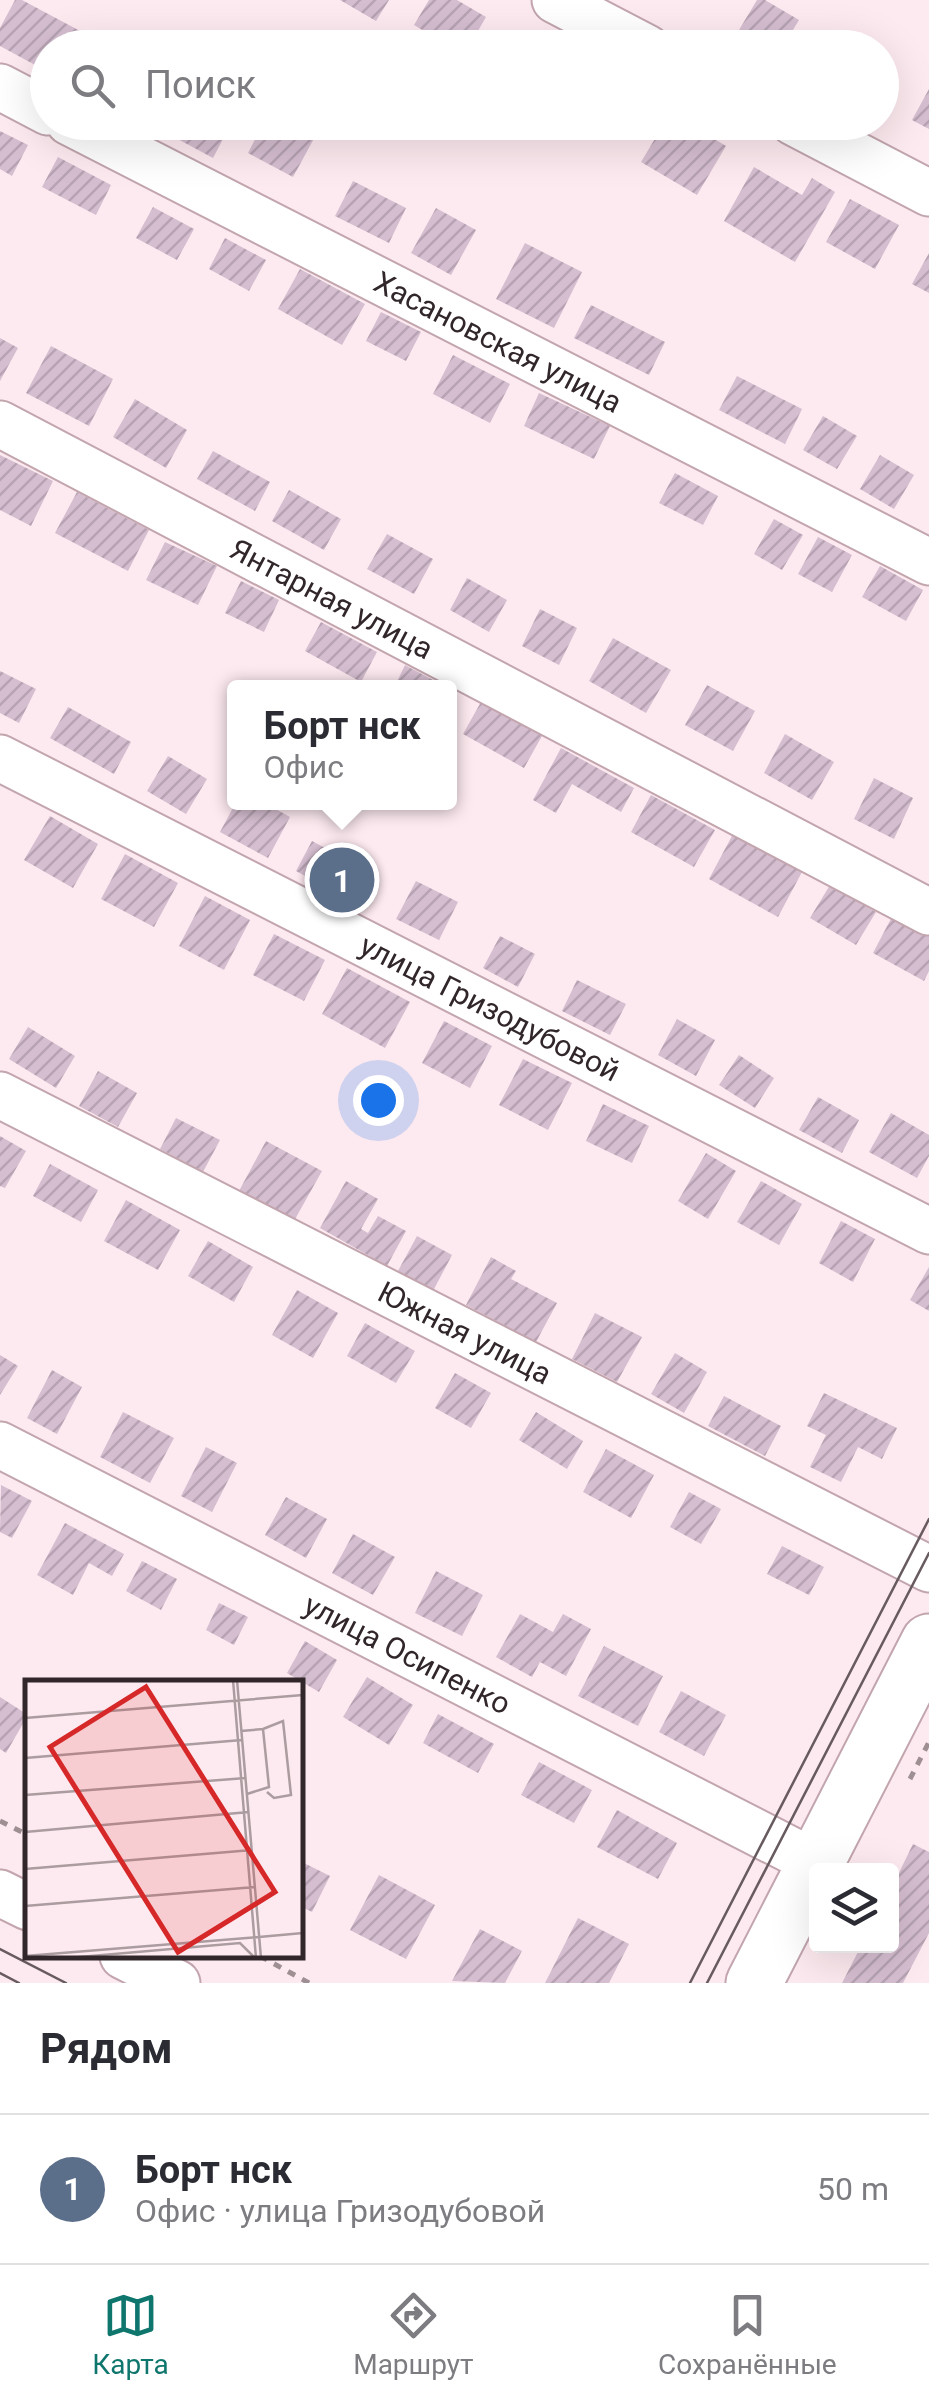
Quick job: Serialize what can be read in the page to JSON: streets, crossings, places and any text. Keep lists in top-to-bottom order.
{
  "streets": {
    "street": [
      "Хасановская улица",
      "Янтарная улица",
      "улица Гризодубовой",
      "Южная улица",
      "улица Осипенко"
    ]
  },
  "page": {
    "search": "Поиск",
    "popup": ["Борт нск", "Офис"],
    "pins": "1",
    "heading": "Рядом",
    "list": [
      {
        "mark": "1",
        "name": "Борт нск",
        "note": "Офис · улица Гризодубовой",
        "value": "50 m"
      }
    ],
    "nav": ["Карта", "Маршрут", "Сохранённые"]
  }
}
